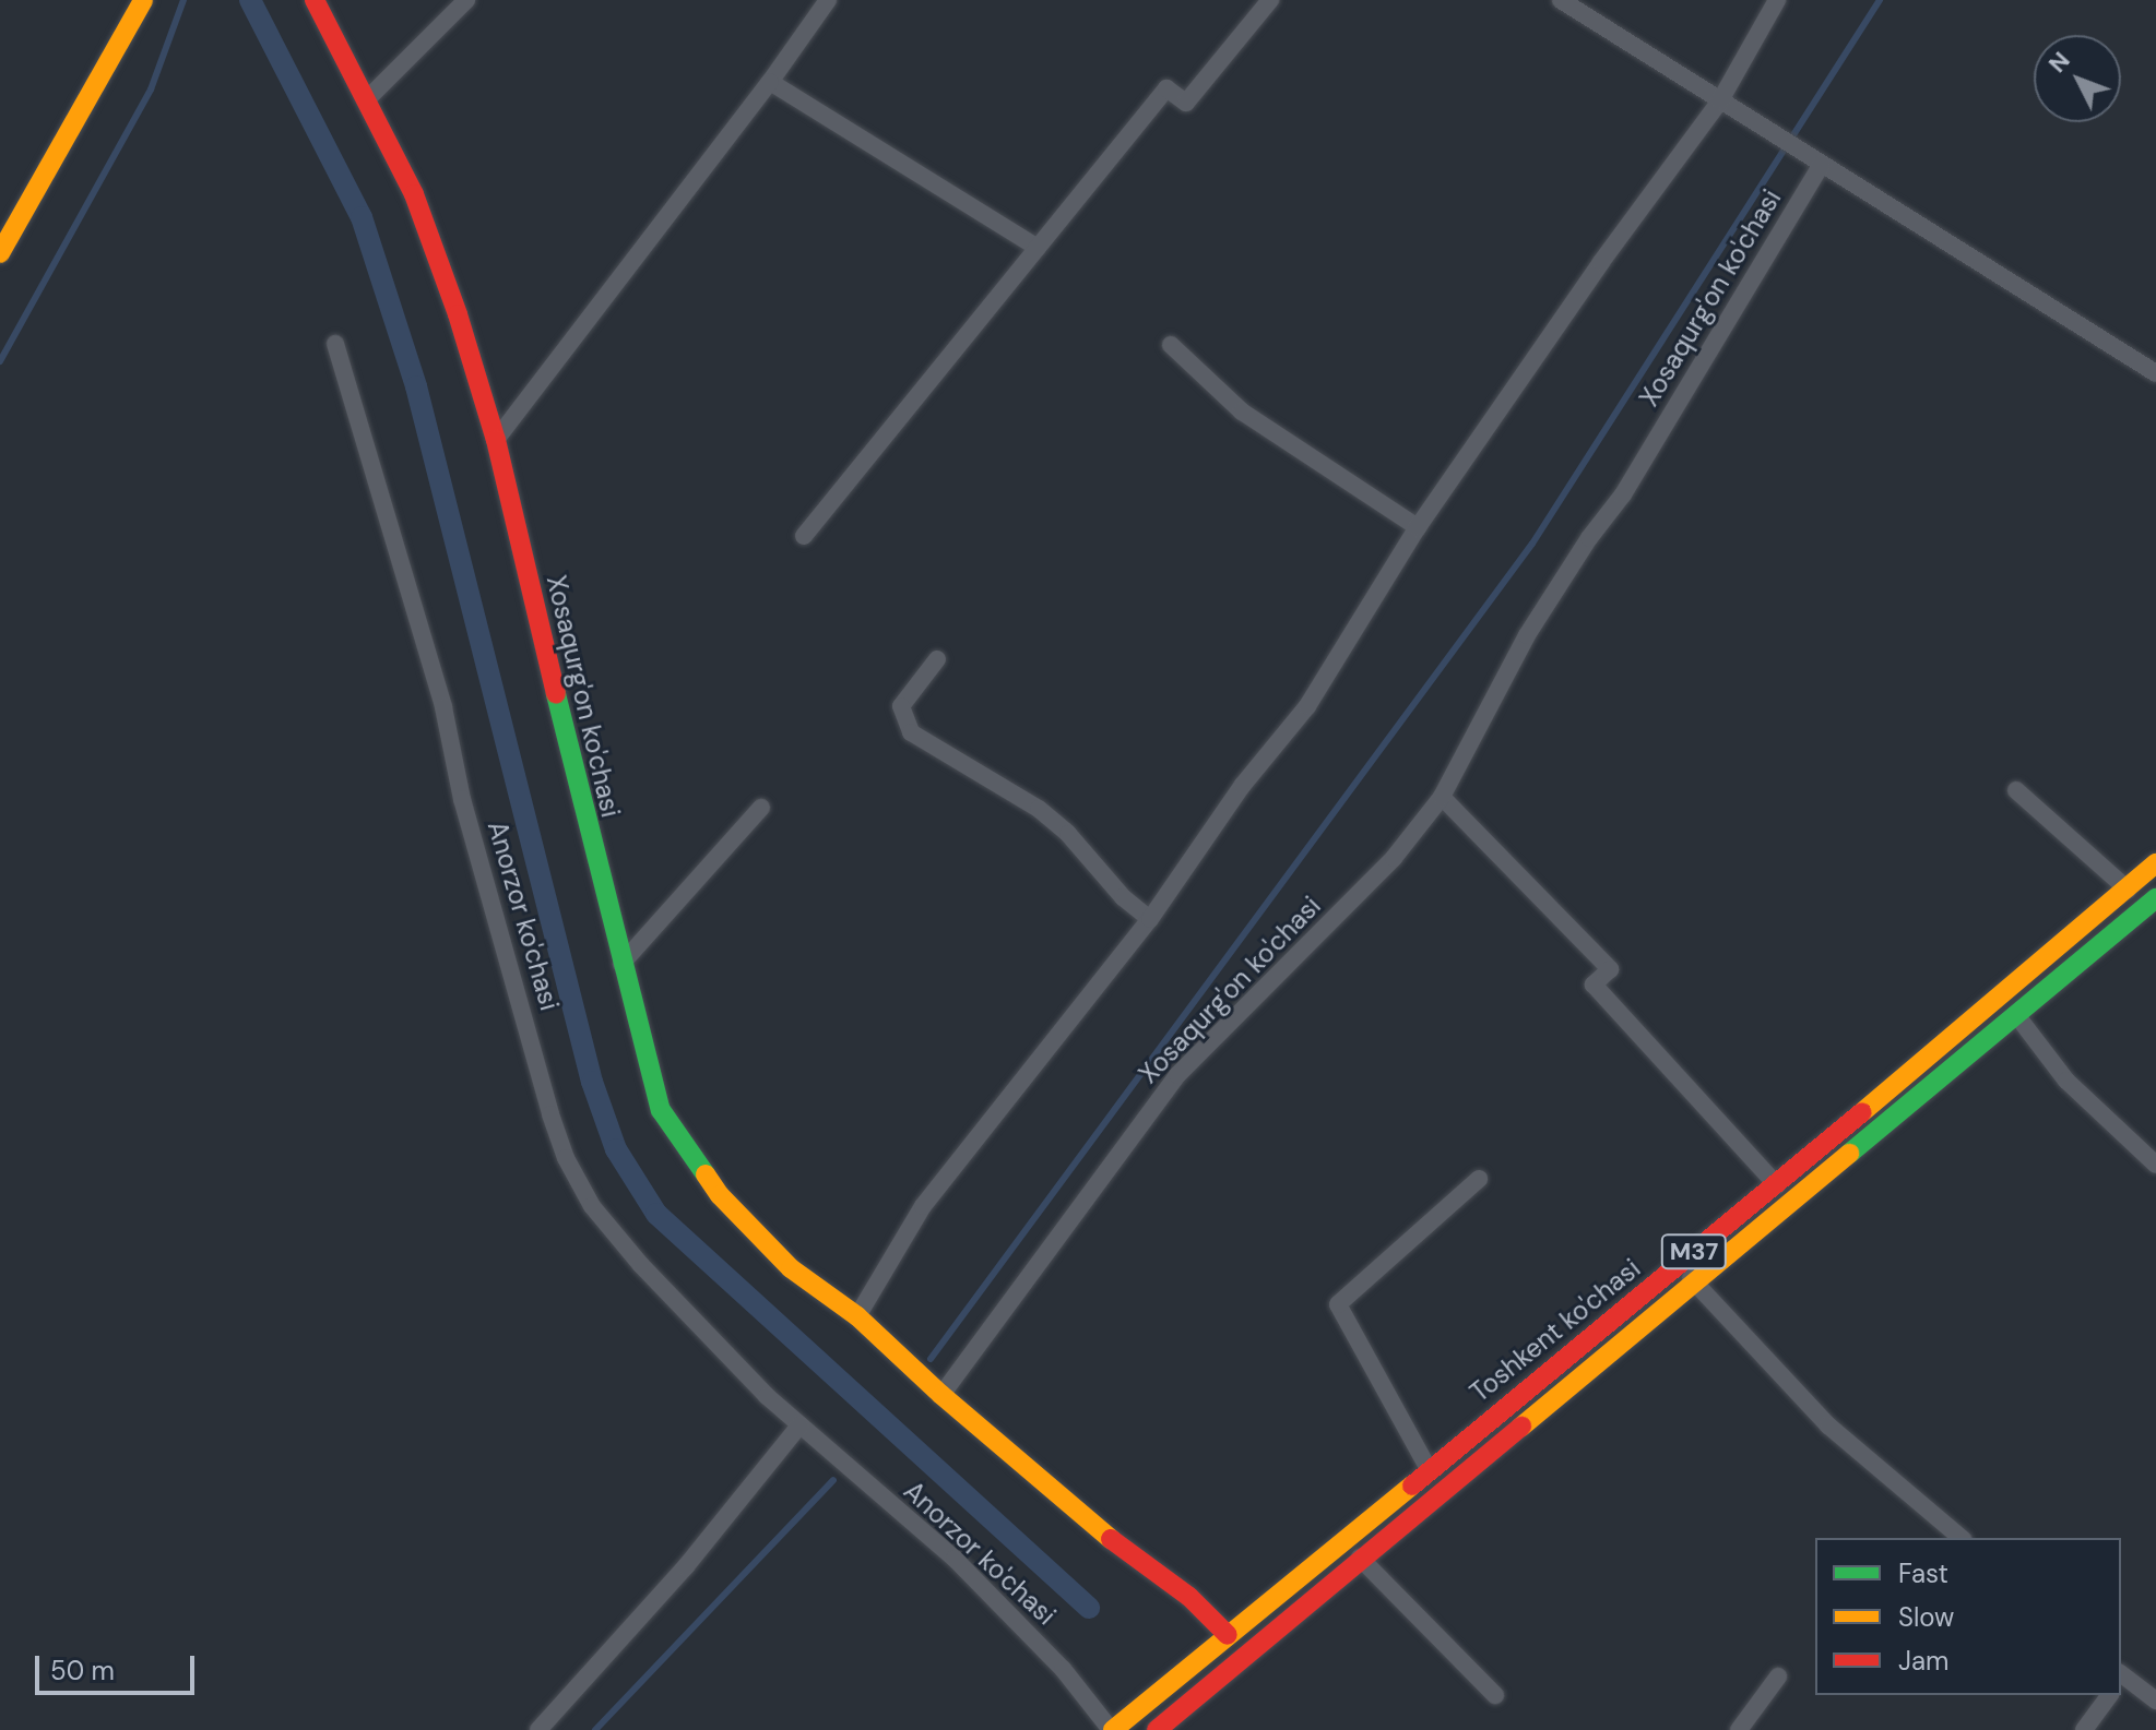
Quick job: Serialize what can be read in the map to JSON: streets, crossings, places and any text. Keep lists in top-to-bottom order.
{
  "streets": {
    "main road": ["Xosaqurg'on ko'chasi", "M37", "Toshkent ko'chasi"],
    "street": ["Anorzor ko'chasi"]
  },
  "crossings": [
    ["Xosaqurg'on ko'chasi", "M37"],
    ["Xosaqurg'on ko'chasi", "Toshkent ko'chasi"],
    ["Anorzor ko'chasi", "M37"],
    ["M37", "Toshkent ko'chasi"]
  ],
  "legend": ["Fast", "Slow", "Jam"],
  "scale_bar": "50 m",
  "north": "top left"
}
